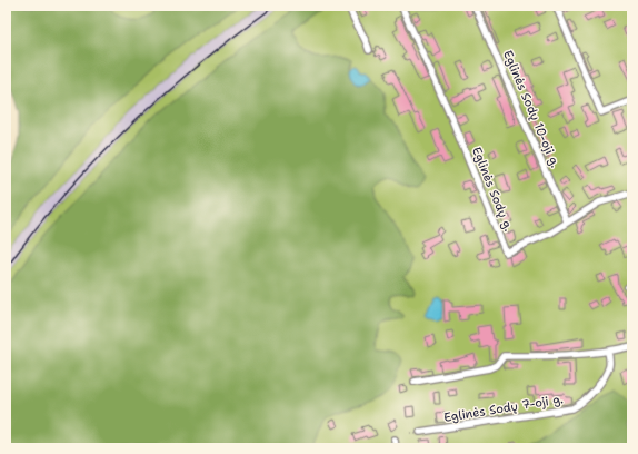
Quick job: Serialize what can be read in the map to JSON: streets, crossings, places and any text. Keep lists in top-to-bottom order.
{
  "streets": {
    "street": ["Eglinės Sodų 10-oji g.", "Eglinės Sodų g.", "Eglinės Sodų 7-oji g."]
  },
  "crossings": [
    ["Eglinės Sodų 10-oji g.", "Eglinės Sodų g."]
  ]
}
